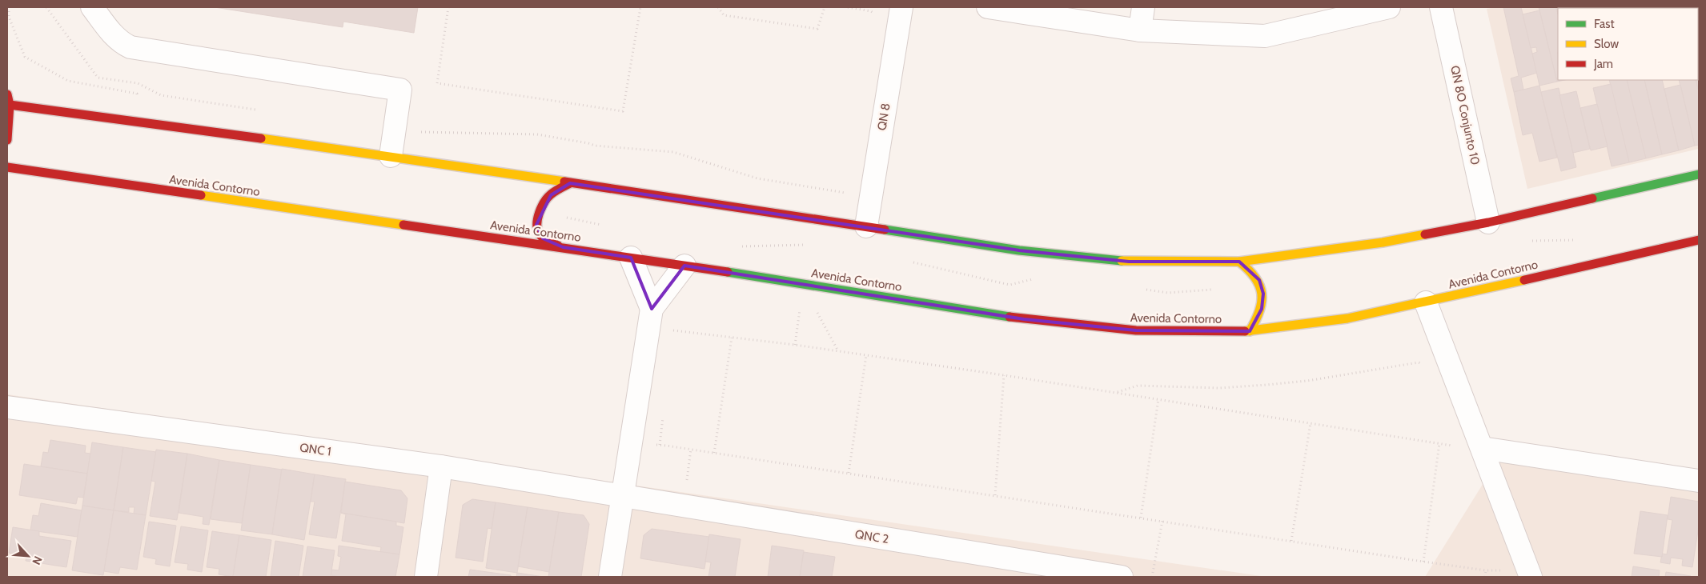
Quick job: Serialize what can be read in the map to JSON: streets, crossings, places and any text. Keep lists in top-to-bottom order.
{
  "streets": {
    "main road": ["Avenida Contorno"],
    "street": [
      "QN 8O Conjunto 10",
      "QN 8",
      "QNC 1",
      "QNC 2"
    ]
  },
  "crossings": [
    ["QNC 1", "QNC 2"]
  ],
  "legend": ["Fast", "Slow", "Jam"],
  "north": "bottom right"
}
